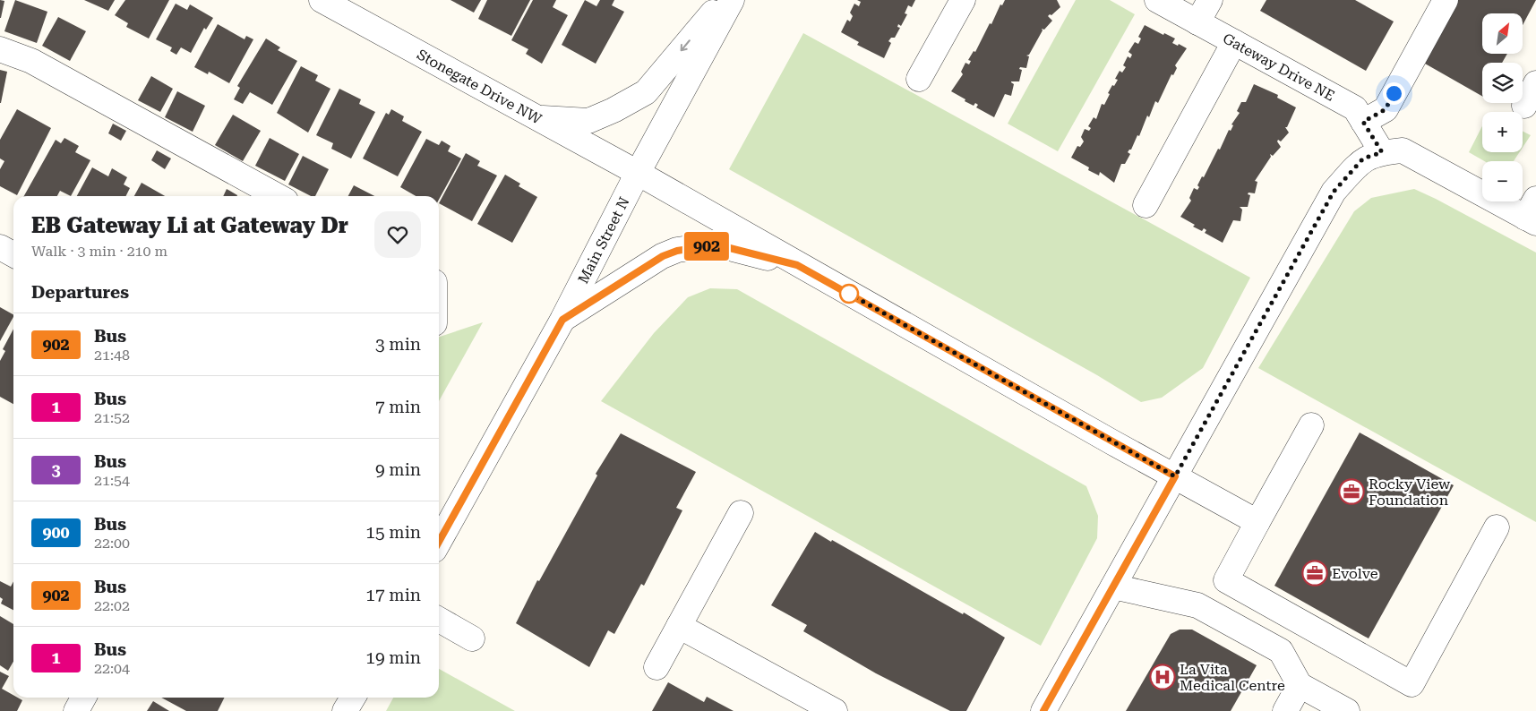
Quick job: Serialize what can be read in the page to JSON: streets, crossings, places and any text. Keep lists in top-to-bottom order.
{
  "streets": {
    "street": ["Gateway Drive NE", "Stonegate Drive NW", "Main Street N"]
  },
  "crossings": [
    ["Stonegate Drive NW", "Main Street N"]
  ],
  "places": {
    "office": ["Rocky View Foundation", "Evolve"],
    "hospital": ["La Vita Medical Centre"]
  },
  "lines": ["bus line 902"],
  "north": "top right",
  "page": {
    "on_map": "902",
    "map_buttons": ["+", "−"],
    "heading": [
      ["EB Gateway Li at Gateway Dr", "Walk · 3 min · 210 m"],
      "Departures"
    ],
    "list": [
      {
        "mark": "902",
        "name": "Bus",
        "note": "21:48",
        "value": "3 min"
      },
      {
        "mark": "1",
        "name": "Bus",
        "note": "21:52",
        "value": "7 min"
      },
      {
        "mark": "3",
        "name": "Bus",
        "note": "21:54",
        "value": "9 min"
      },
      {
        "mark": "900",
        "name": "Bus",
        "note": "22:00",
        "value": "15 min"
      },
      {
        "mark": "902",
        "name": "Bus",
        "note": "22:02",
        "value": "17 min"
      },
      {
        "mark": "1",
        "name": "Bus",
        "note": "22:04",
        "value": "19 min"
      }
    ]
  }
}
